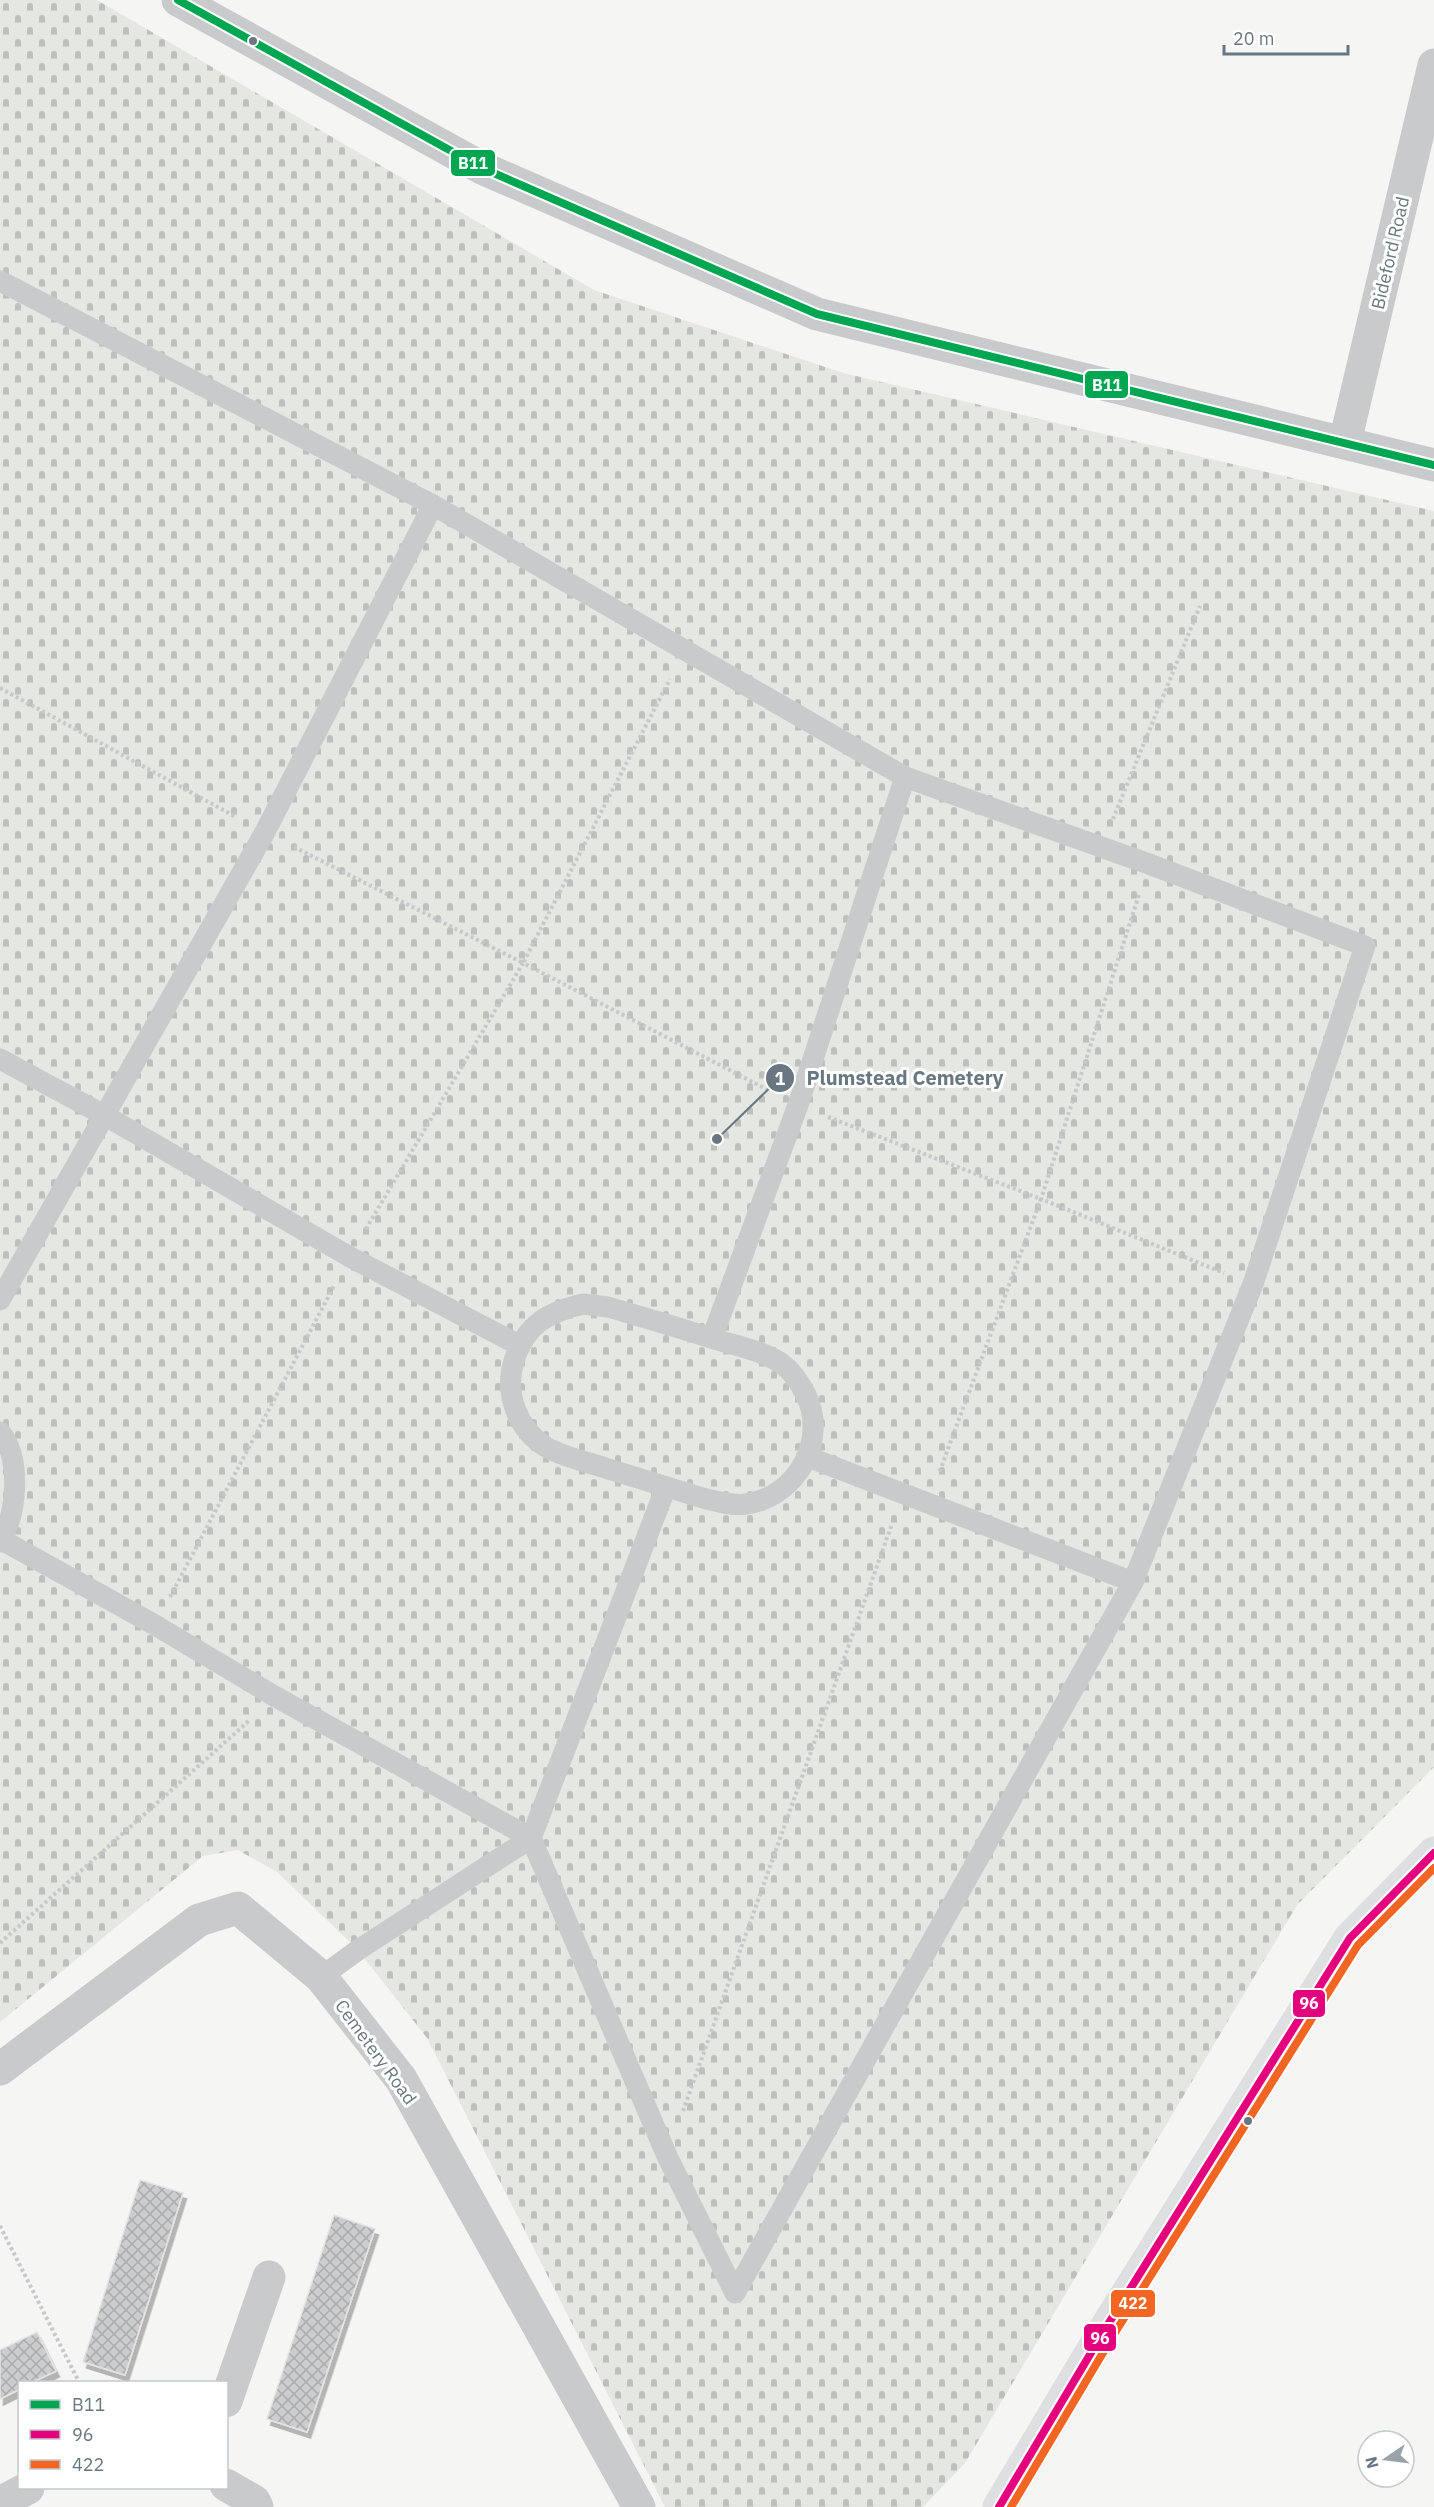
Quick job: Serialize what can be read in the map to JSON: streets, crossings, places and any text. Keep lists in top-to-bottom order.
{
  "streets": {
    "street": ["Bideford Road", "Cemetery Road"]
  },
  "places": ["Plumstead Cemetery"],
  "lines": ["transit line B11", "transit line 96", "transit line 422"],
  "legend": ["B11", "96", "422"],
  "scale_bar": "20 m",
  "north": "left"
}
